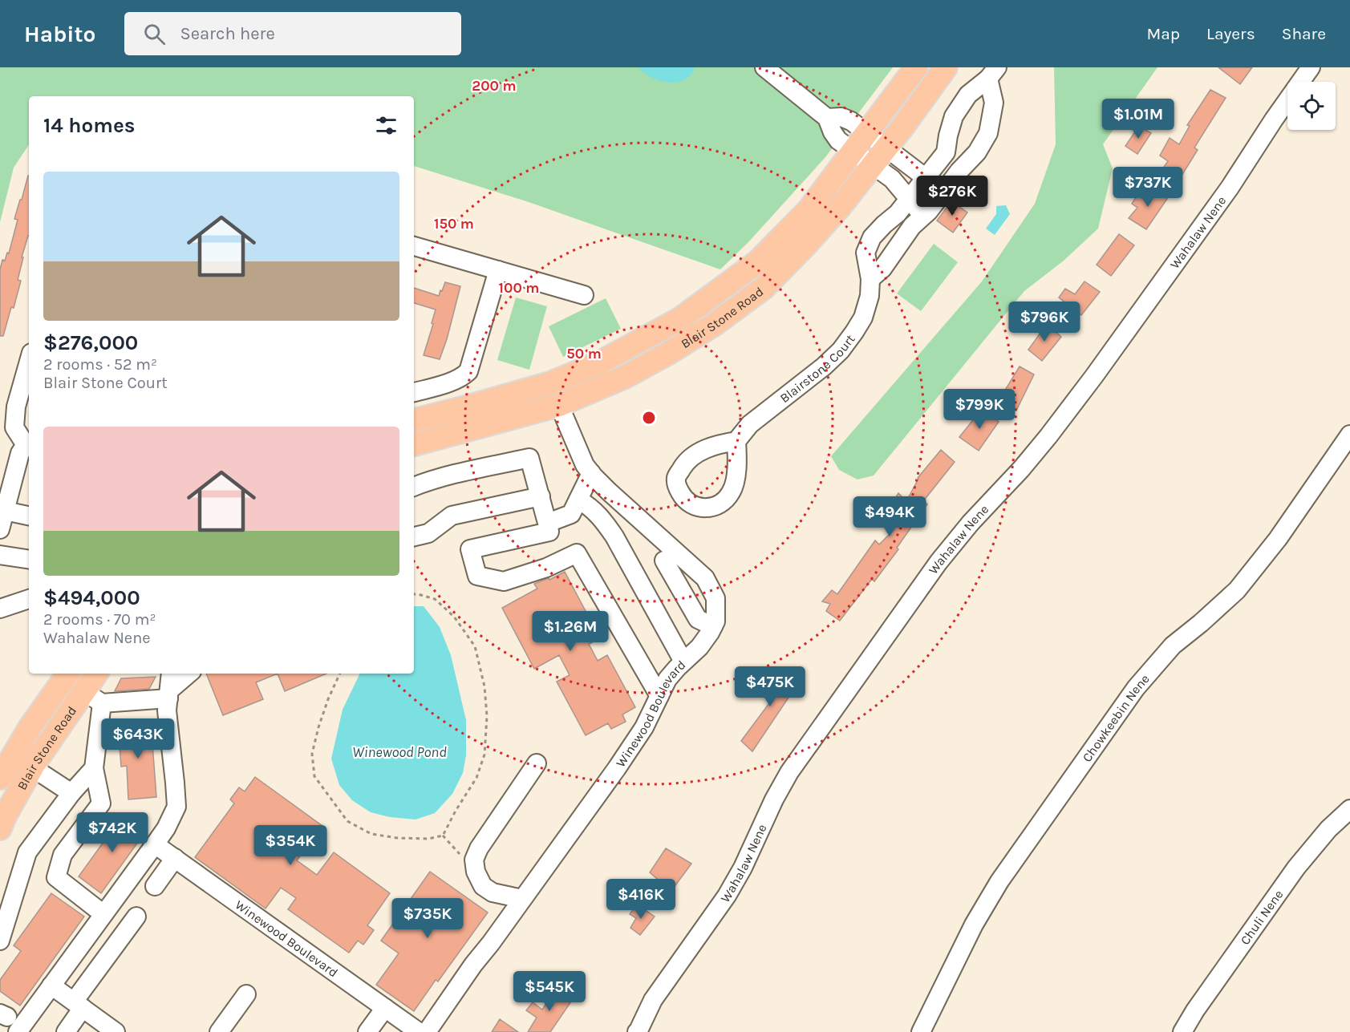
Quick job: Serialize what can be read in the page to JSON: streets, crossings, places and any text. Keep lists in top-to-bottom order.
{
  "streets": {
    "main road": ["Blair Stone Road"],
    "street": [
      "Wahalaw Nene",
      "Blairstone Court",
      "Winewood Boulevard",
      "Chowkeebin Nene",
      "Chuli Nene"
    ]
  },
  "crossings": [
    ["Blair Stone Road", "Winewood Boulevard"]
  ],
  "water": ["Winewood Pond"],
  "page": {
    "header": "Habito",
    "search": "Search here",
    "nav": ["Map", "Layers", "Share"],
    "heading": "14 homes",
    "price": [
      "$1.01M",
      "$737K",
      "$276K",
      "$796K",
      "$799K",
      "$494K",
      "$1.26M",
      "$475K",
      "$643K",
      "$742K",
      "$354K",
      "$416K",
      "$735K",
      "$545K"
    ],
    "list": [
      {
        "name": "$276,000",
        "note": "2 rooms · 52 m² · Blair Stone Court"
      },
      {
        "name": "$494,000",
        "note": "2 rooms · 70 m² · Wahalaw Nene"
      }
    ]
  },
  "rings": [
    "200 m",
    "150 m",
    "100 m",
    "50 m"
  ]
}
